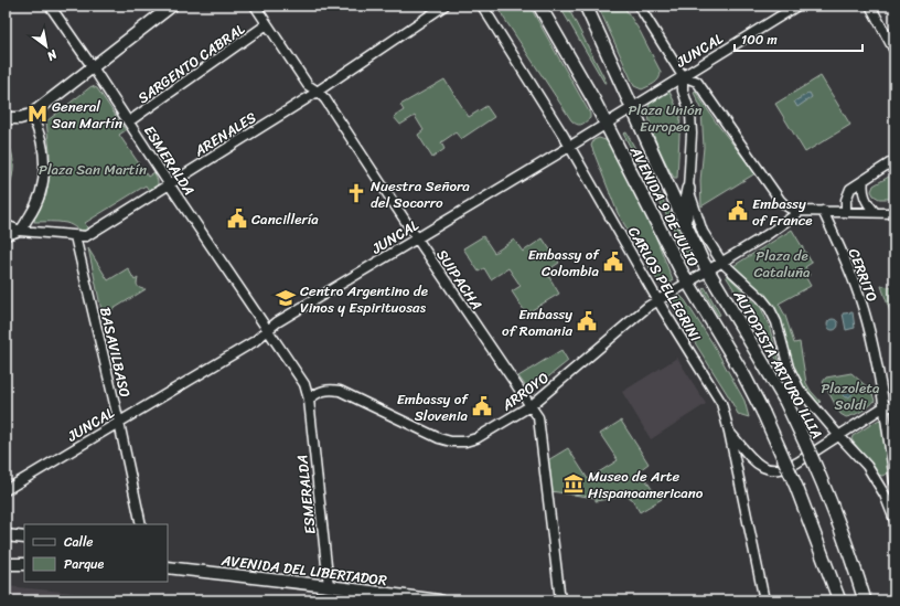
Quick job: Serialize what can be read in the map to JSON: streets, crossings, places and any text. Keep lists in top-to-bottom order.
{
  "streets": {
    "highway": ["AVENIDA 9 DE JULIO", "AUTOPISTA ARTURO ILLIA"],
    "main road": ["AVENIDA DEL LIBERTADOR"],
    "street": [
      "JUNCAL",
      "SARGENTO CABRAL",
      "ARENALES",
      "ESMERALDA",
      "CERRITO",
      "SUIPACHA",
      "CARLOS PELLEGRINI",
      "BASAVILBASO",
      "ARROYO"
    ]
  },
  "crossings": [
    ["JUNCAL", "ESMERALDA"],
    ["JUNCAL", "AVENIDA 9 DE JULIO"],
    ["JUNCAL", "SUIPACHA"],
    ["JUNCAL", "CARLOS PELLEGRINI"],
    ["JUNCAL", "BASAVILBASO"],
    ["SARGENTO CABRAL", "ESMERALDA"],
    ["SARGENTO CABRAL", "SUIPACHA"],
    ["ARENALES", "ESMERALDA"],
    ["ARENALES", "SUIPACHA"],
    ["ARENALES", "BASAVILBASO"],
    ["ESMERALDA", "ARROYO"],
    ["ESMERALDA", "AVENIDA DEL LIBERTADOR"],
    ["AVENIDA 9 DE JULIO", "AUTOPISTA ARTURO ILLIA"],
    ["AVENIDA 9 DE JULIO", "ARROYO"],
    ["SUIPACHA", "ARROYO"],
    ["CARLOS PELLEGRINI", "ARROYO"],
    ["AUTOPISTA ARTURO ILLIA", "ARROYO"]
  ],
  "parks": [
    "Plaza Unión Europea",
    "Plaza San Martín",
    "Plaza de Cataluña",
    "Plazoleta Soldi"
  ],
  "places": {
    "metro station": ["General San Martín"],
    "church": ["Nuestra Señora del Socorro"],
    "public building": [
      "Embassy of France",
      "Cancillería",
      "Embassy of Colombia",
      "Embassy of Romania",
      "Embassy of Slovenia"
    ],
    "school or university": ["Centro Argentino de Vinos y Espirituosas"],
    "museum": ["Museo de Arte Hispanoamericano"]
  },
  "legend": ["Calle", "Parque"],
  "scale_bar": "100 m",
  "north": "bottom right"
}
